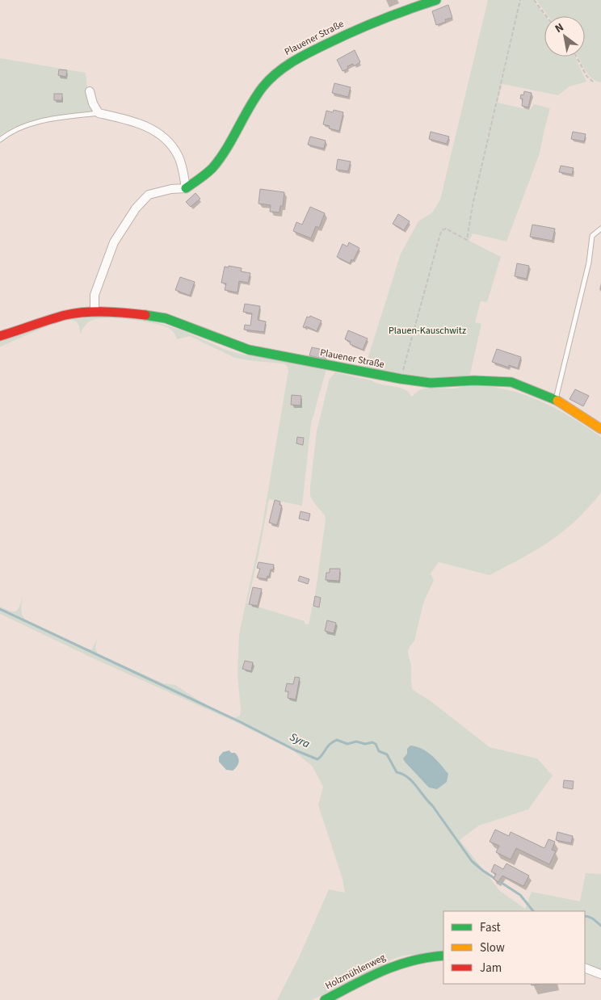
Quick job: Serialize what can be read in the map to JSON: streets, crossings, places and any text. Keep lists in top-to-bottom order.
{
  "streets": {
    "street": ["Plauener Straße", "Holzmühlenweg"]
  },
  "water": ["Syra"],
  "parks": ["Plauen-Kauschwitz"],
  "legend": ["Fast", "Slow", "Jam"],
  "north": "top left"
}
